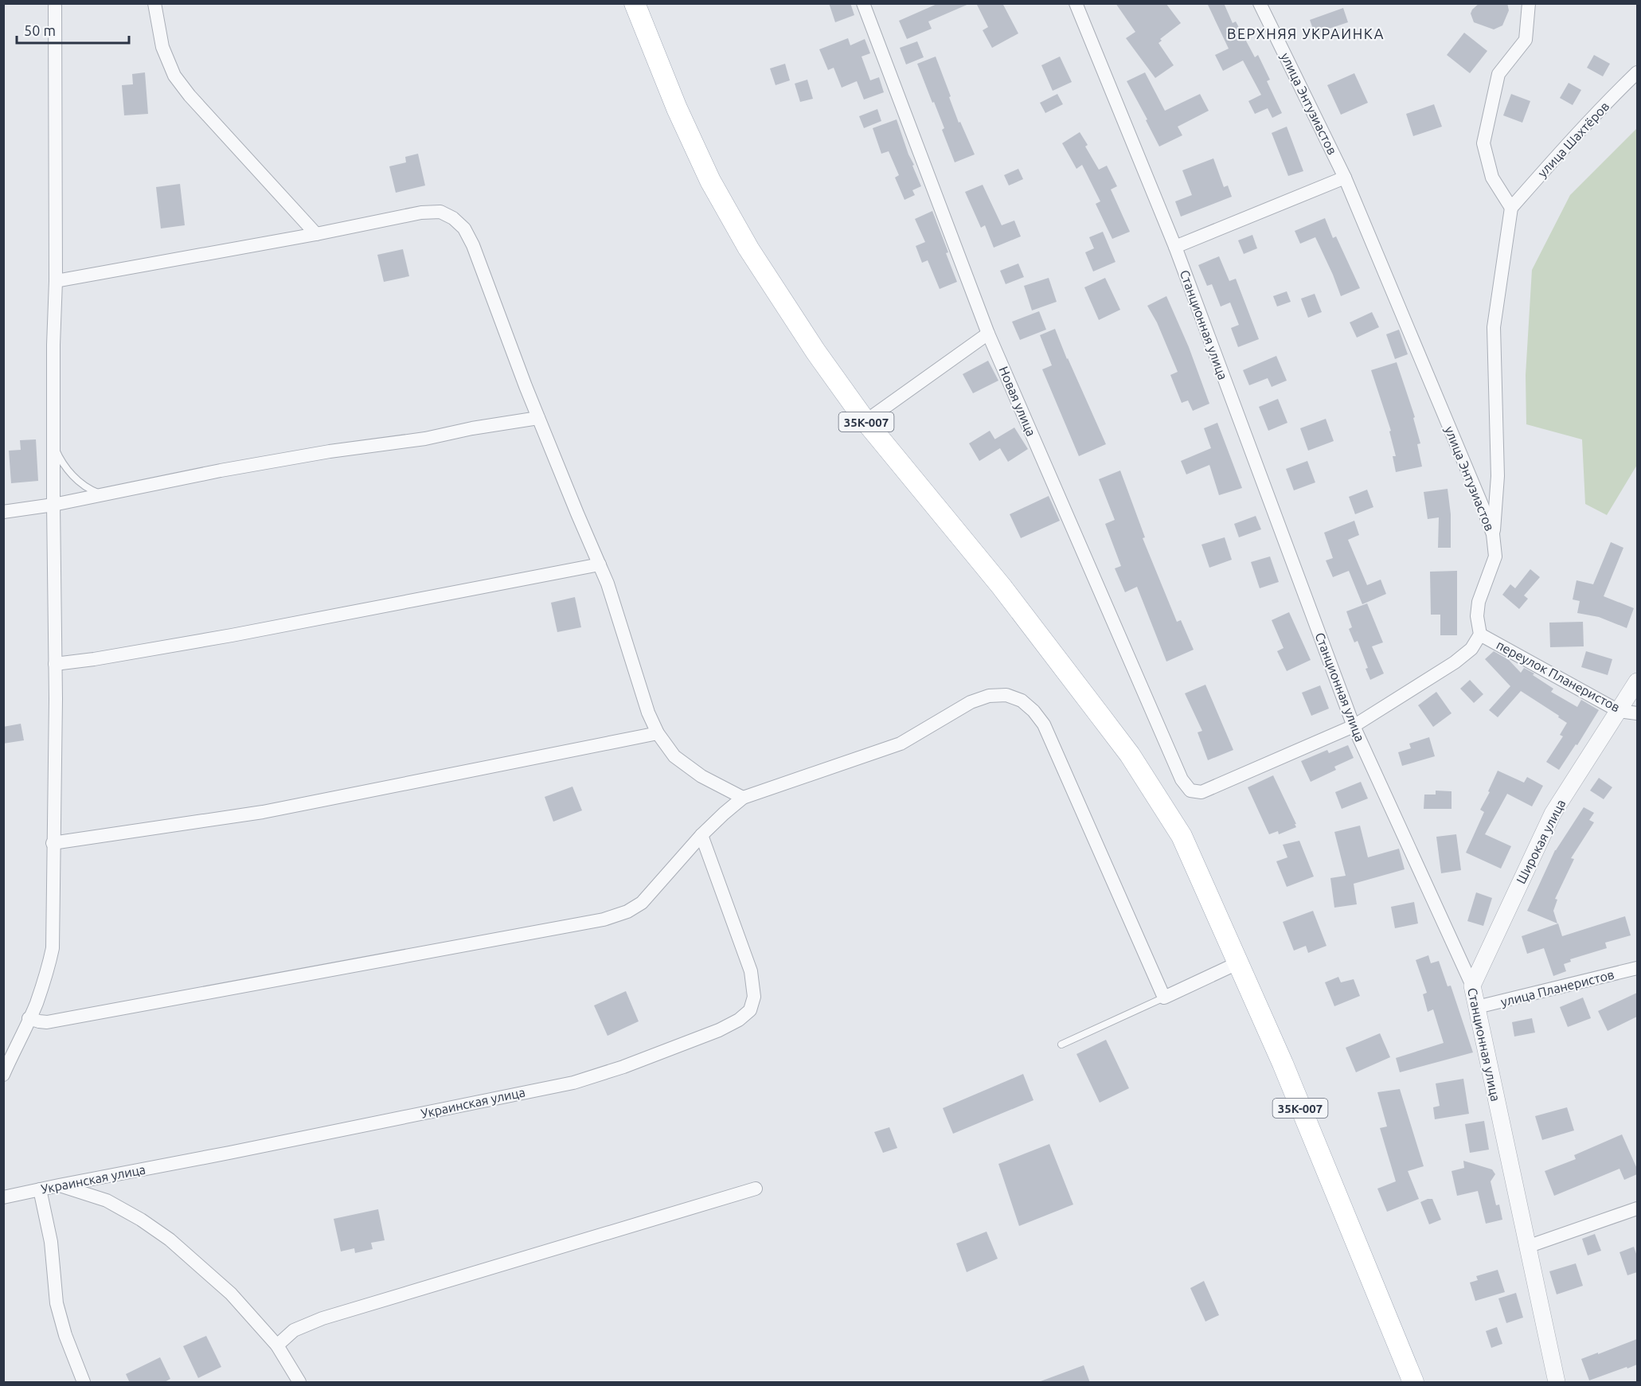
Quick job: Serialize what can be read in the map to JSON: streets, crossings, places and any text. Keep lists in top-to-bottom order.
{
  "streets": {
    "main road": ["35К-007"],
    "street": [
      "улица Энтузиастов",
      "улица Шахтёров",
      "Станционная улица",
      "Новая улица",
      "переулок Планеристов",
      "Широкая улица",
      "улица Планеристов",
      "Украинская улица"
    ]
  },
  "crossings": [
    ["улица Энтузиастов", "переулок Планеристов"],
    ["Станционная улица", "Новая улица"],
    ["Станционная улица", "Широкая улица"],
    ["Станционная улица", "улица Планеристов"],
    ["переулок Планеристов", "Широкая улица"]
  ],
  "districts": ["ВЕРХНЯЯ УКРАИНКА"],
  "scale_bar": "50 m"
}
